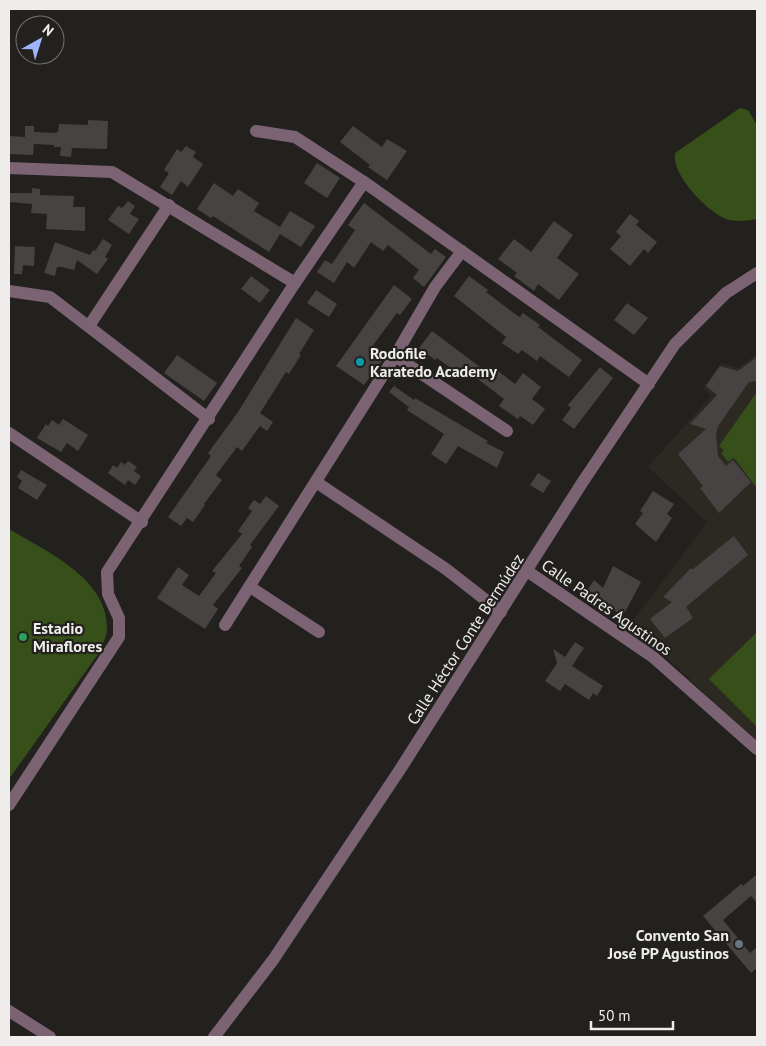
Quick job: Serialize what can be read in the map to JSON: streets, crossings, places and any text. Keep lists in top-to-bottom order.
{
  "streets": {
    "street": ["Calle Padres Agustinos", "Calle Héctor Conte Bermúdez"]
  },
  "crossings": [
    ["Calle Padres Agustinos", "Calle Héctor Conte Bermúdez"]
  ],
  "places": ["Rodofile Karatedo Academy", "Estadio Miraflores", "Convento San José PP Agustinos"],
  "scale_bar": "50 m",
  "north": "top right"
}
